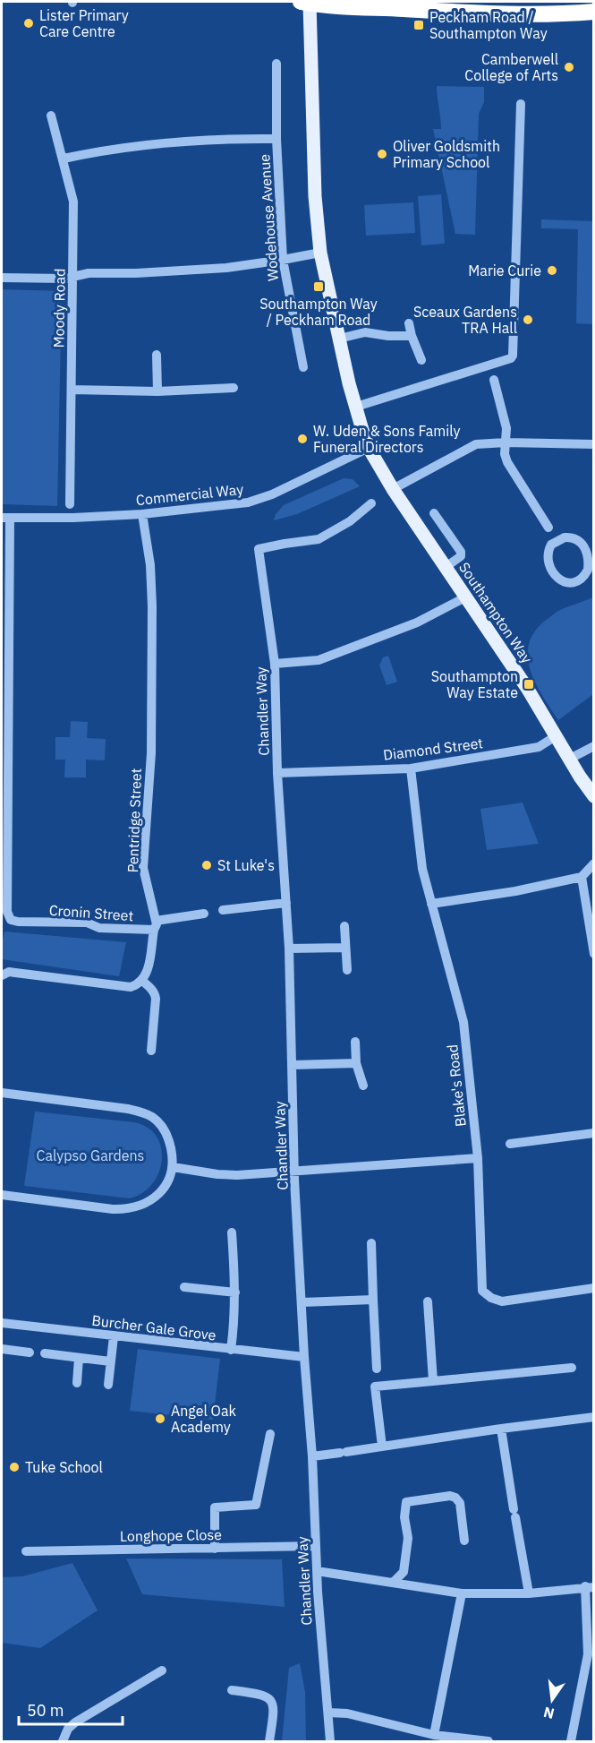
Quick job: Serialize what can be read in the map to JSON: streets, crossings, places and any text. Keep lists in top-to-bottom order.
{
  "streets": {
    "main road": ["Southampton Way"],
    "street": [
      "Wodehouse Avenue",
      "Moody Road",
      "Commercial Way",
      "Chandler Way",
      "Diamond Street",
      "Pentridge Street",
      "Cronin Street",
      "Blake's Road",
      "Burcher Gale Grove",
      "Longhope Close"
    ]
  },
  "crossings": [
    ["Commercial Way", "Southampton Way"],
    ["Commercial Way", "Pentridge Street"],
    ["Commercial Way", "Cronin Street"],
    ["Southampton Way", "Diamond Street"],
    ["Chandler Way", "Diamond Street"],
    ["Chandler Way", "Burcher Gale Grove"],
    ["Chandler Way", "Longhope Close"],
    ["Diamond Street", "Blake's Road"],
    ["Pentridge Street", "Cronin Street"]
  ],
  "parks": ["Calypso Gardens"],
  "places": {
    "other": [
      "Lister Primary Care Centre",
      "Camberwell College of Arts",
      "Oliver Goldsmith Primary School",
      "Marie Curie",
      "Sceaux Gardens TRA Hall",
      "W. Uden & Sons Family Funeral Directors",
      "St Luke's",
      "Angel Oak Academy",
      "Tuke School"
    ],
    "transit": ["Peckham Road / Southampton Way", "Southampton Way / Peckham Road", "Southampton Way Estate"]
  },
  "scale_bar": "50 m",
  "north": "bottom"
}
